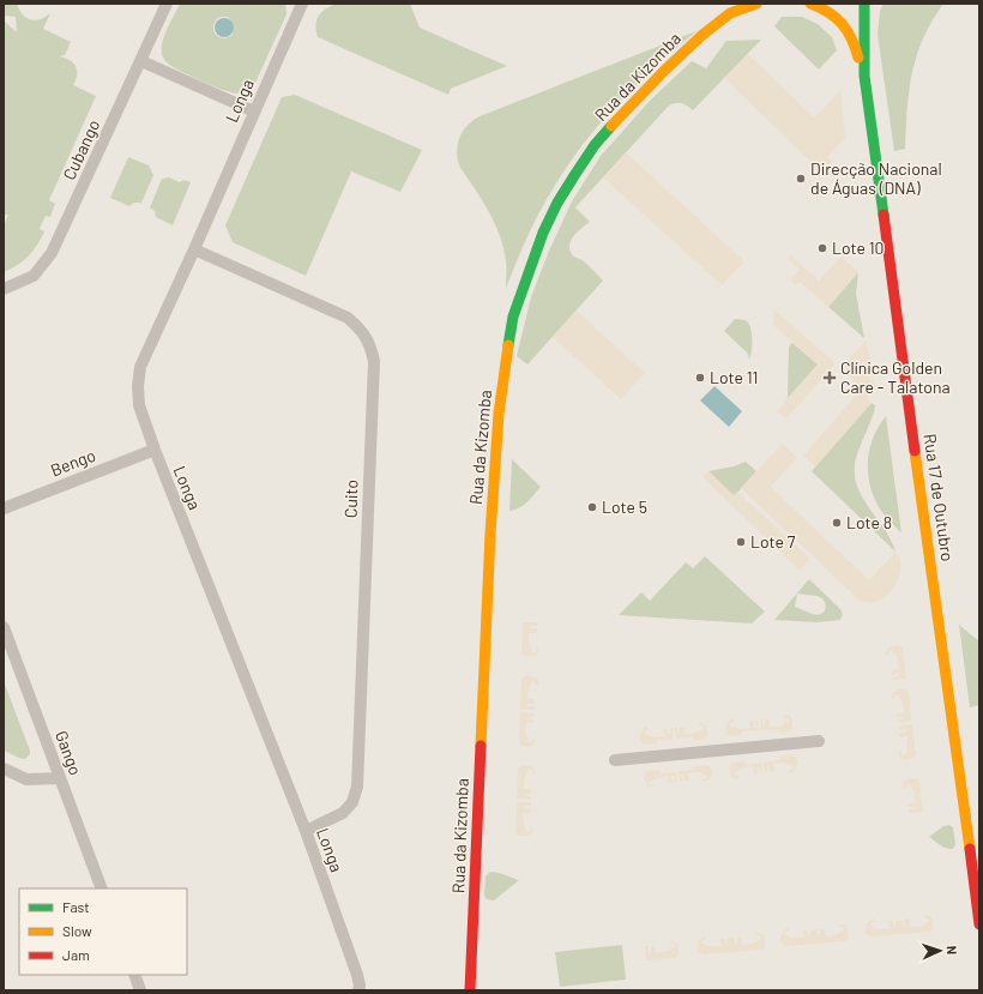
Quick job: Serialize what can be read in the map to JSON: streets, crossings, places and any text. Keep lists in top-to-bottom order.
{
  "streets": {
    "main road": ["Rua da Kizomba", "Rua 17 de Outubro"],
    "street": [
      "Longa",
      "Cubango",
      "Bengo",
      "Cuito",
      "Gango"
    ]
  },
  "crossings": [
    ["Longa", "Bengo"],
    ["Longa", "Cuito"]
  ],
  "places": {
    "other": [
      "Direcção Nacional de Águas (DNA)",
      "Lote 10",
      "Lote 11",
      "Lote 5",
      "Lote 8",
      "Lote 7"
    ],
    "health": ["Clínica Golden Care - Talatona"]
  },
  "legend": ["Fast", "Slow", "Jam"],
  "north": "right"
}
